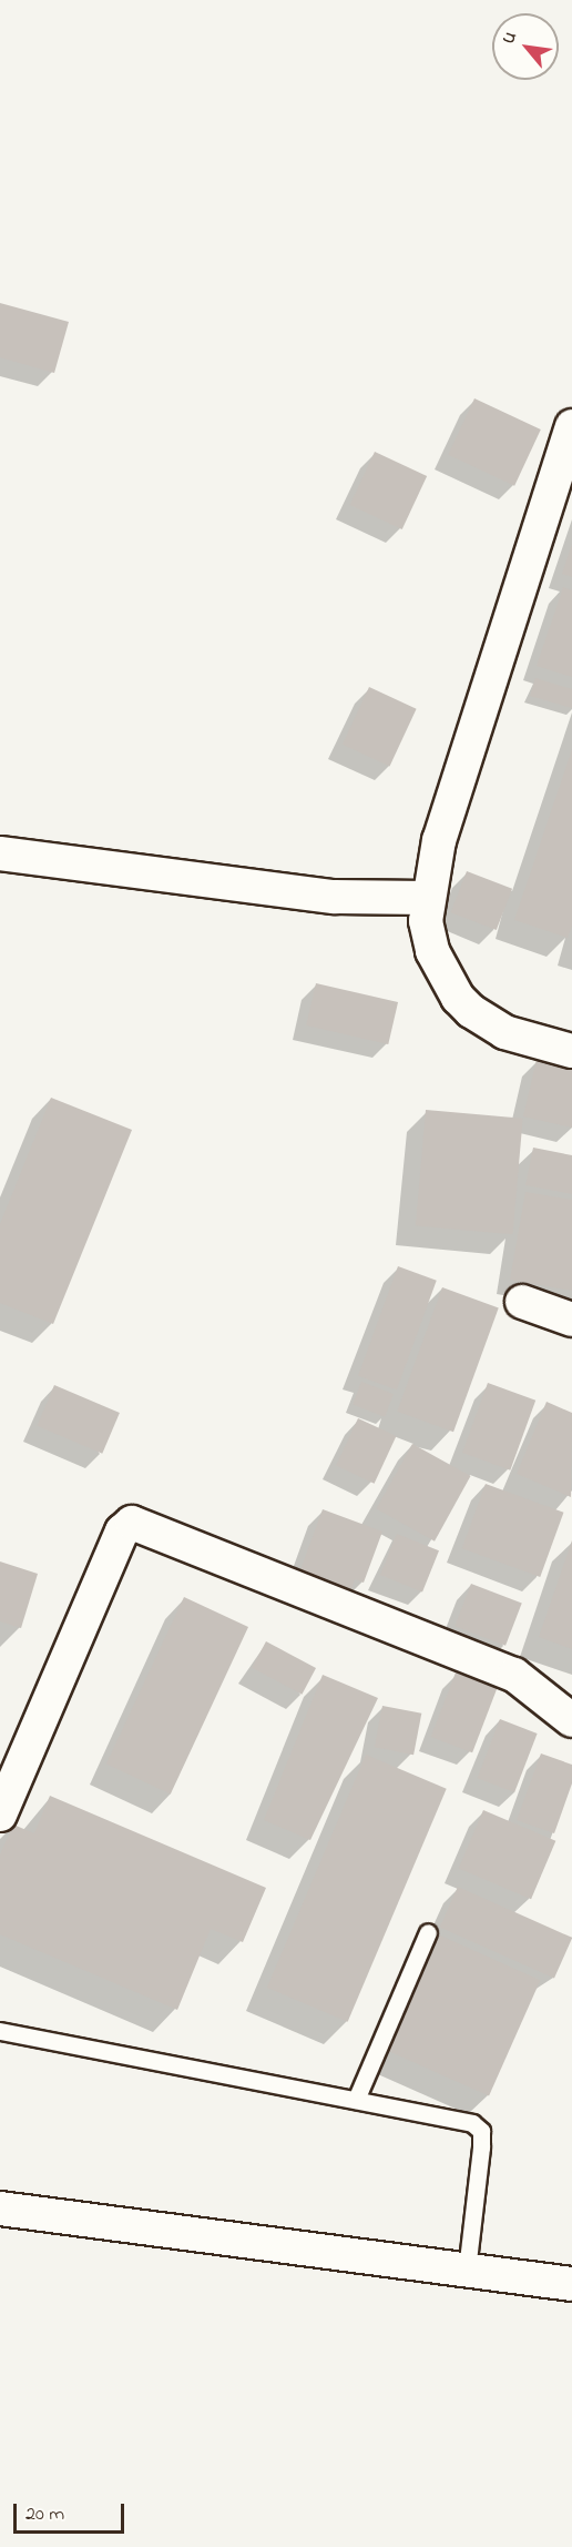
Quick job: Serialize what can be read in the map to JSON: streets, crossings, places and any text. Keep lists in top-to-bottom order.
{
  "scale_bar": "20 m",
  "north": "top left"
}
